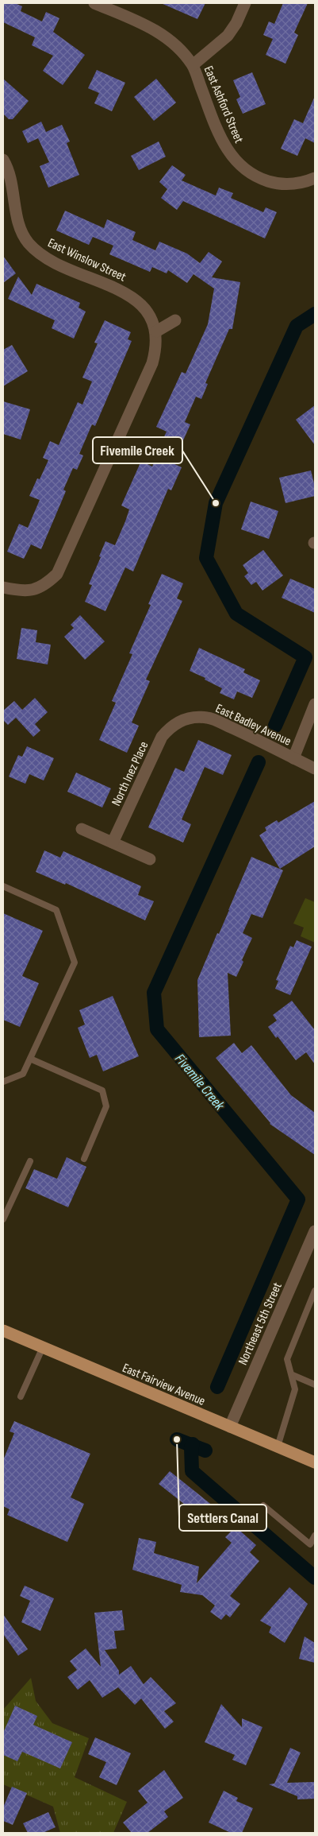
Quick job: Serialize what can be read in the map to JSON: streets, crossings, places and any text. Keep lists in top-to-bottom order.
{
  "streets": {
    "main road": ["East Fairview Avenue"],
    "street": [
      "East Ashford Street",
      "East Winslow Street",
      "East Badley Avenue",
      "North Inez Place",
      "Northeast 5th Street"
    ]
  },
  "crossings": [
    ["East Badley Avenue", "North Inez Place"],
    ["Northeast 5th Street", "East Fairview Avenue"]
  ],
  "water": ["Fivemile Creek"],
  "places": ["Fivemile Creek", "Settlers Canal"]
}
